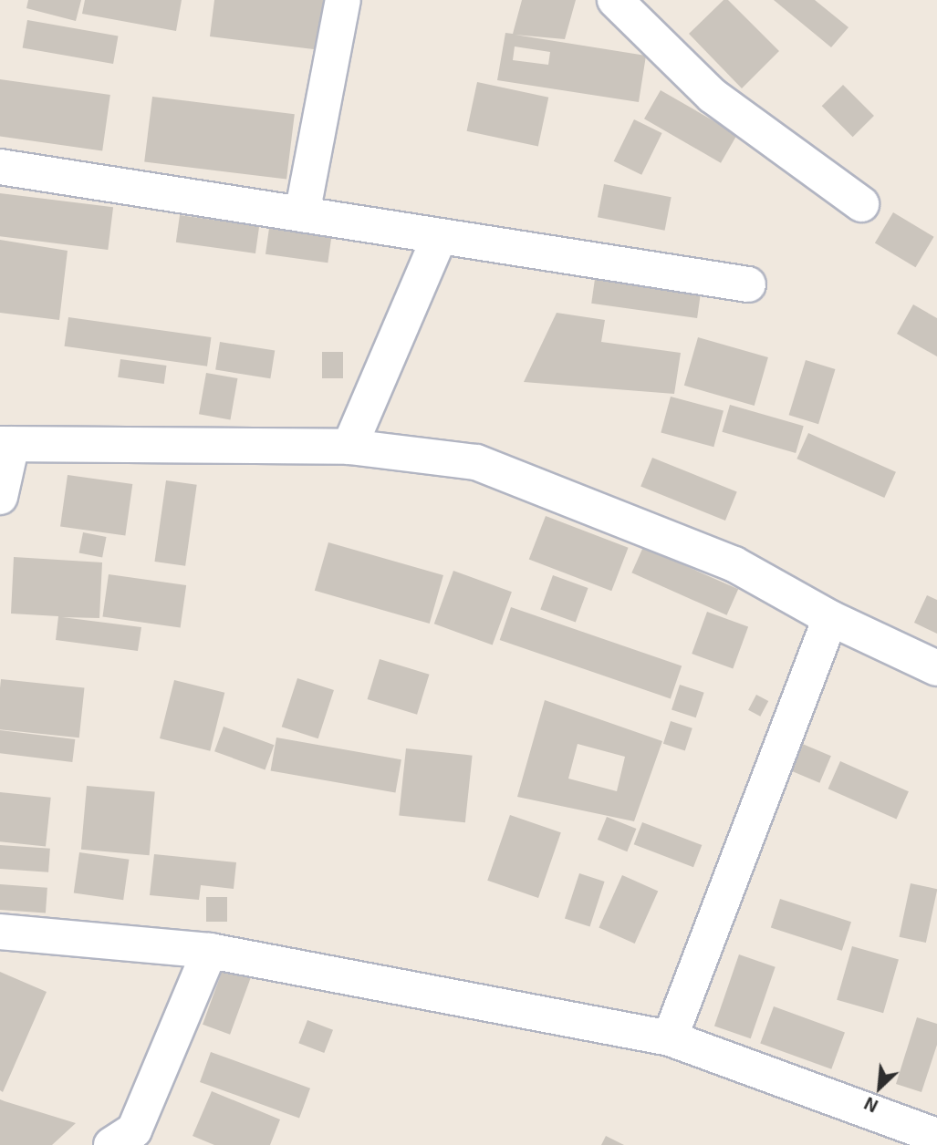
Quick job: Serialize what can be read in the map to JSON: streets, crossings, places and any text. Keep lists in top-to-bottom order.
{
  "north": "bottom left"
}
